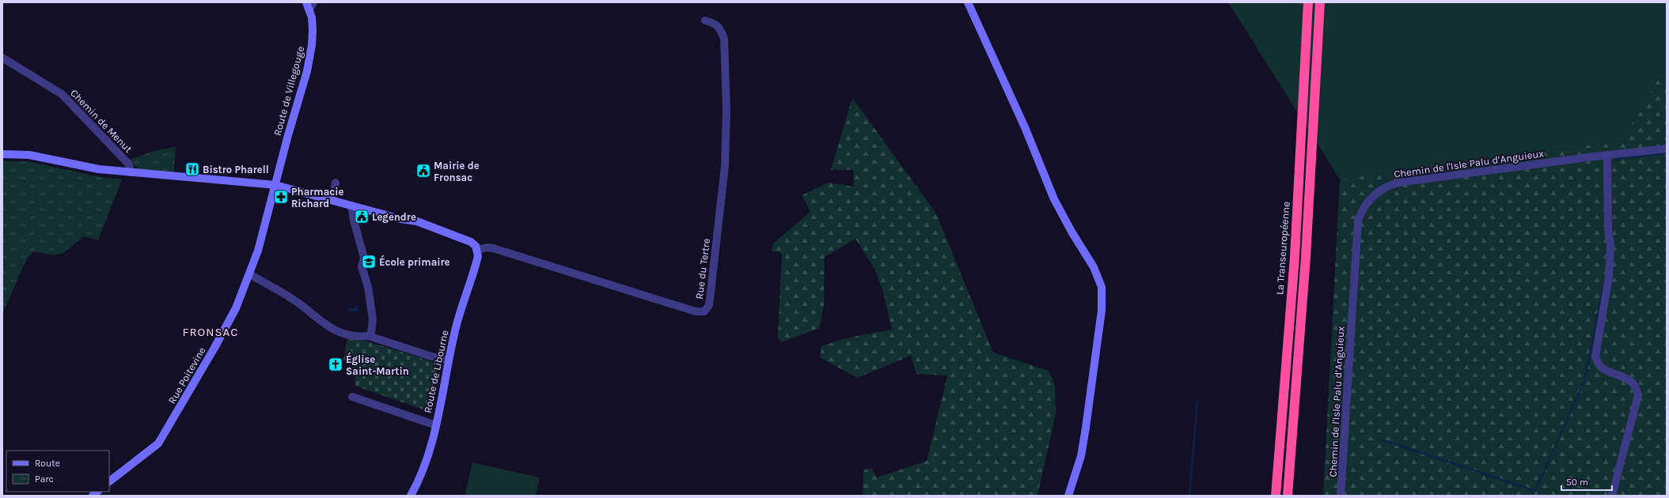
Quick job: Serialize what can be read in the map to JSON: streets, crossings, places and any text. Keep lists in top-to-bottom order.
{
  "streets": {
    "highway": ["La Transeuropéenne"],
    "street": [
      "Route de Villegouge",
      "Chemin de Menut",
      "Chemin de l'Isle Palu d’Anguieux",
      "Rue du Tertre",
      "Route de Libourne",
      "Rue Poitevine"
    ]
  },
  "crossings": [
    ["Route de Villegouge", "Rue Poitevine"],
    ["Rue du Tertre", "Route de Libourne"]
  ],
  "districts": ["FRONSAC"],
  "places": {
    "restaurant": ["Bistro Pharell"],
    "public building": ["Mairie de Fronsac", "Legendre"],
    "pharmacy": ["Pharmacie Richard"],
    "school or university": ["École primaire"],
    "church": ["Église Saint-Martin"]
  },
  "legend": ["Route", "Parc"],
  "scale_bar": "50 m"
}
